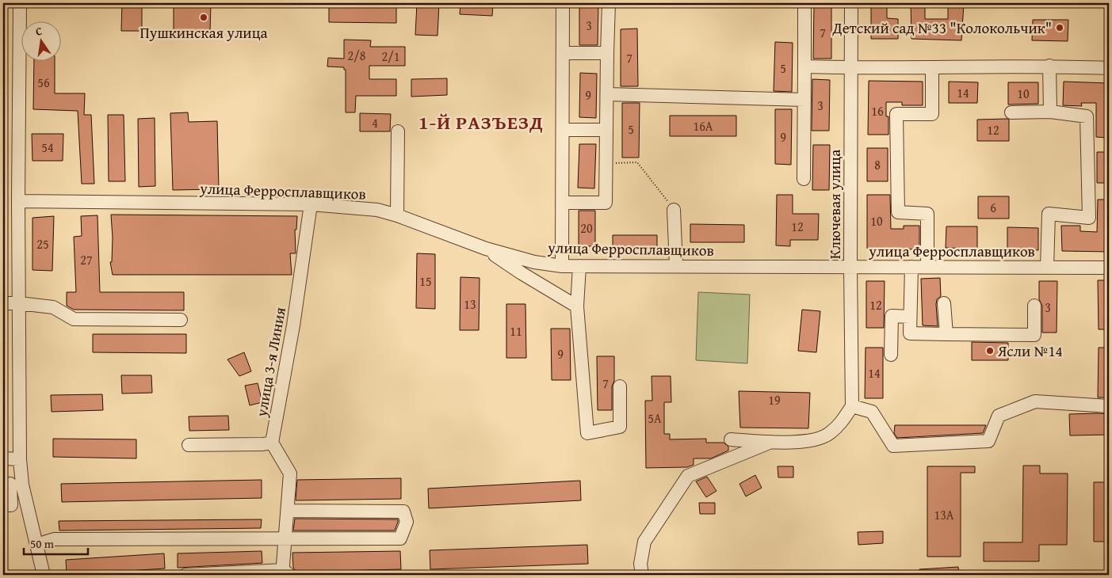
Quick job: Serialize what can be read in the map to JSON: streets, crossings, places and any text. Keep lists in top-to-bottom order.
{
  "streets": {
    "street": ["улица Ферросплавщиков", "Ключевая улица", "улица 3-я Линия"]
  },
  "crossings": [
    ["улица Ферросплавщиков", "Ключевая улица"],
    ["улица Ферросплавщиков", "улица 3-я Линия"]
  ],
  "districts": ["1-Й РАЗЪЕЗД"],
  "places": ["Пушкинская улица", "Детский сад №33 \"Колокольчик\"", "Ясли №14"],
  "house_numbers": [
    "3",
    "7",
    "2/8",
    "2/1",
    "7",
    "5",
    "56",
    "14",
    "10",
    "9",
    "3",
    "16",
    "4",
    "16А",
    "5",
    "12",
    "9",
    "54",
    "8",
    "6",
    "10",
    "12",
    "20",
    "25",
    "27",
    "15",
    "13",
    "12",
    "3",
    "11",
    "9",
    "14",
    "7",
    "19",
    "5А",
    "13А"
  ],
  "scale_bar": "50 m",
  "north": "top"
}
